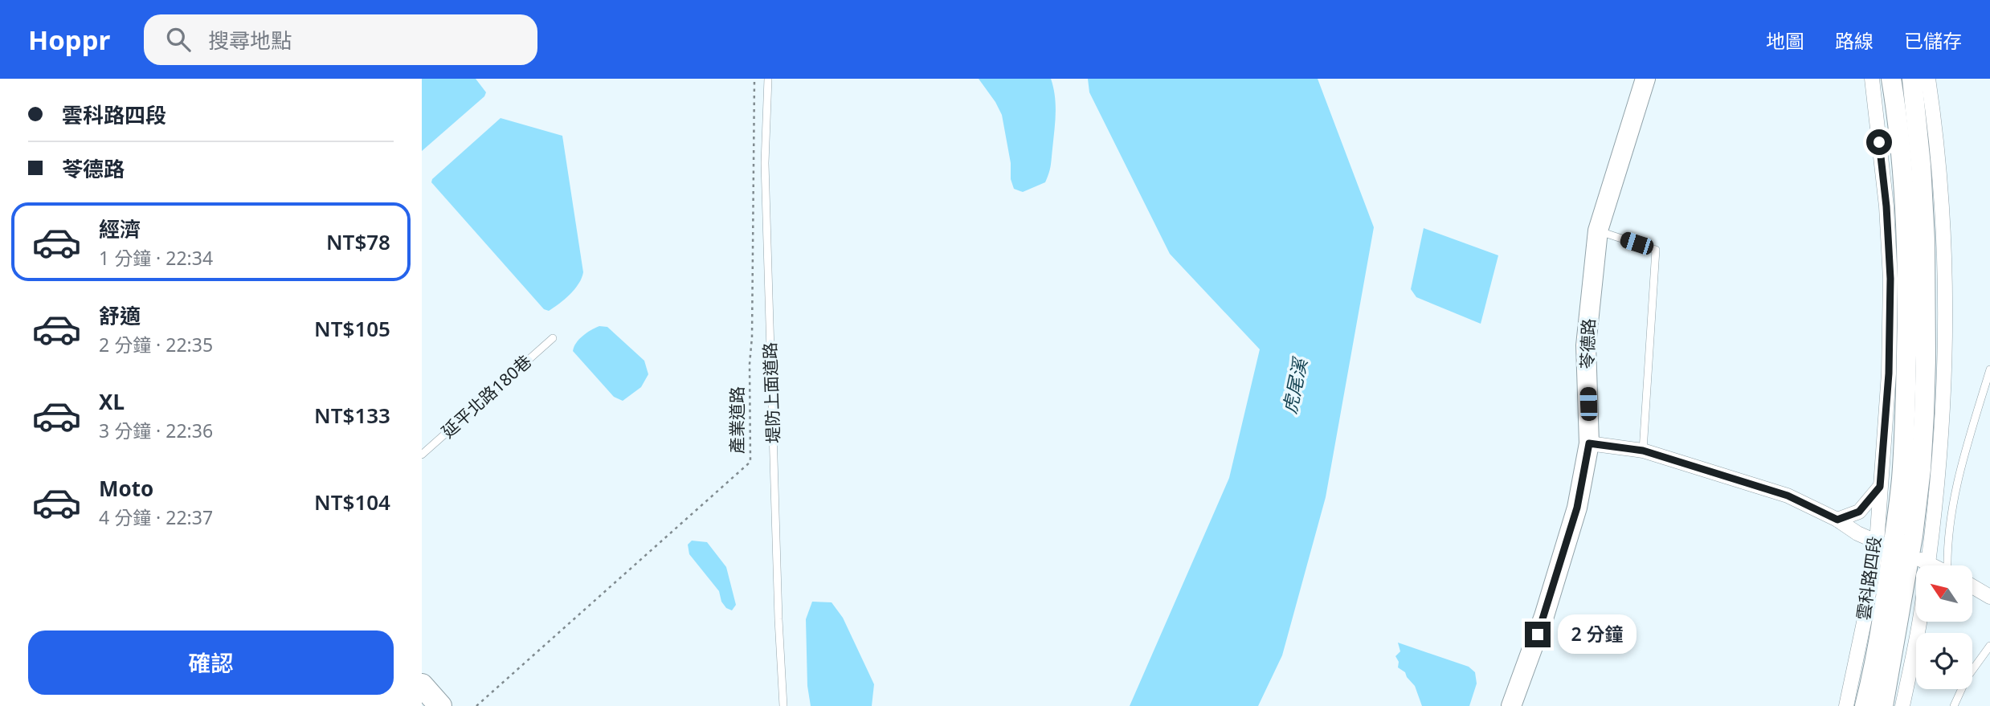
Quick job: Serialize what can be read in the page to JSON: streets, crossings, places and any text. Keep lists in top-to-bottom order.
{
  "streets": {
    "main road": ["苓德路", "雲科路四段"],
    "lane": ["堤防上面道路", "延平北路180巷"],
    "path": ["產業道路"]
  },
  "water": ["虎尾溪"],
  "north": "top left",
  "page": {
    "header": "Hoppr",
    "search": "搜尋地點",
    "nav": ["地圖", "路線", "已儲存"],
    "banner": ["雲科路四段", "苓德路"],
    "list": [
      {
        "name": "經濟",
        "note": "1 分鐘 · 22:34",
        "value": "NT$78"
      },
      {
        "name": "舒適",
        "note": "2 分鐘 · 22:35",
        "value": "NT$105"
      },
      {
        "name": "XL",
        "note": "3 分鐘 · 22:36",
        "value": "NT$133"
      },
      {
        "name": "Moto",
        "note": "4 分鐘 · 22:37",
        "value": "NT$104"
      }
    ],
    "bubble": "2 分鐘",
    "buttons": "確認"
  }
}
